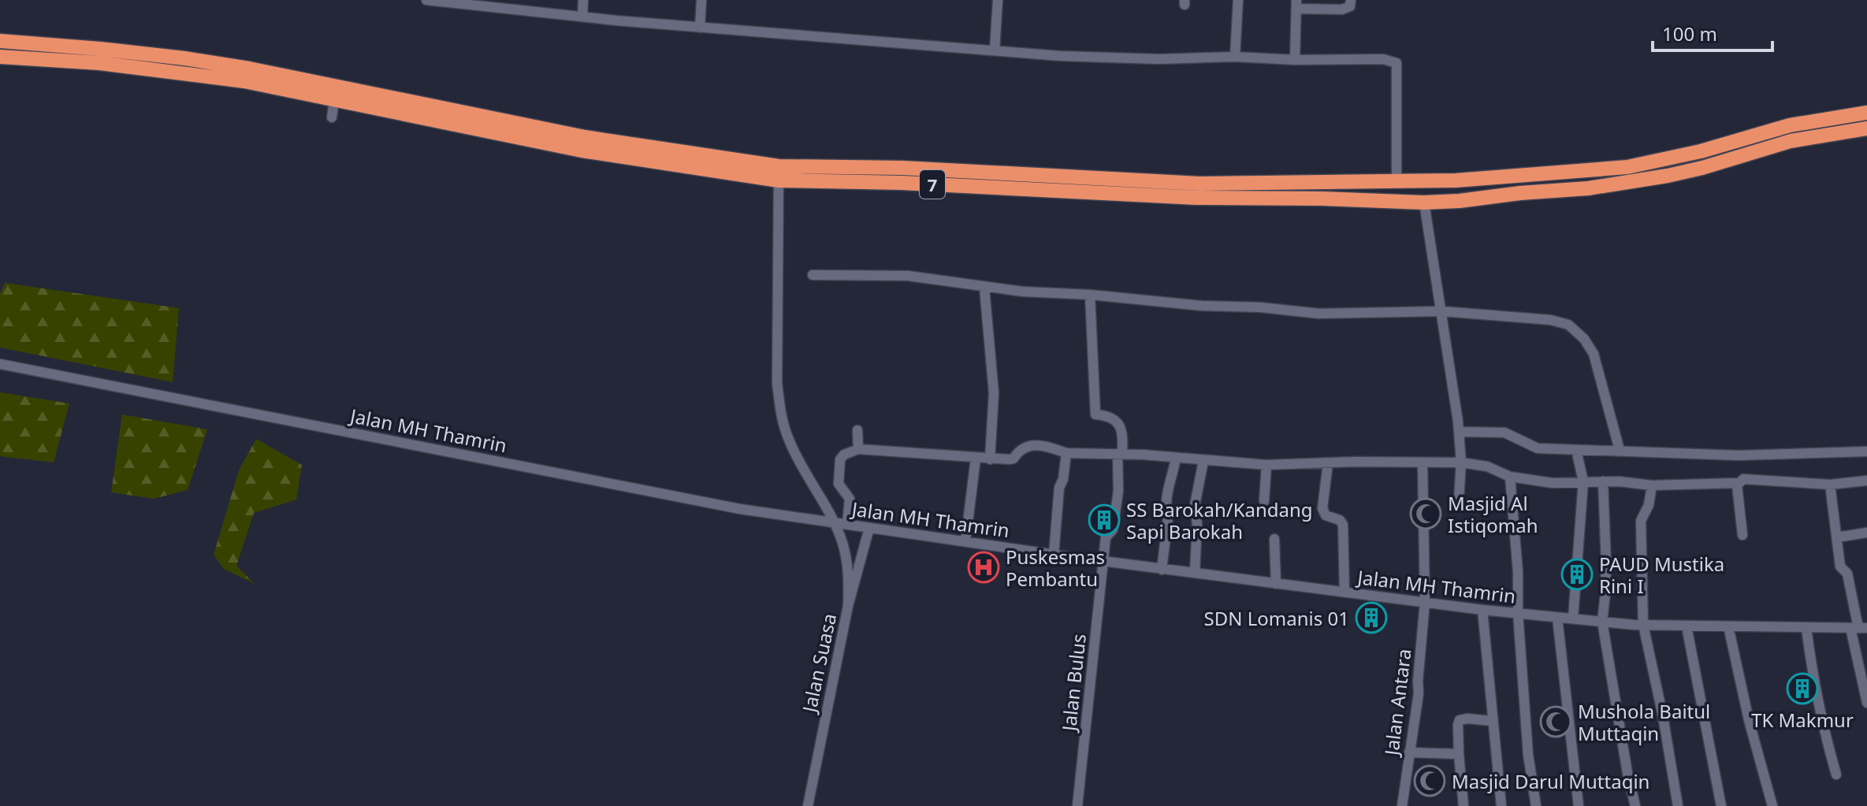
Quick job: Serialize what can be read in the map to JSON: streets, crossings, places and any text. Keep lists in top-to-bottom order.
{
  "streets": {
    "highway": ["7"],
    "street": [
      "Jalan MH Thamrin",
      "Jalan Suasa",
      "Jalan Bulus",
      "Jalan Antara"
    ]
  },
  "crossings": [
    ["Jalan MH Thamrin", "Jalan Suasa"],
    ["Jalan MH Thamrin", "Jalan Bulus"],
    ["Jalan MH Thamrin", "Jalan Antara"]
  ],
  "places": {
    "mosque": ["Masjid Al Istiqomah", "Mushola Baitul Muttaqin", "Masjid Darul Muttaqin"],
    "building": [
      "SS Barokah/Kandang Sapi Barokah",
      "PAUD Mustika Rini I",
      "SDN Lomanis 01",
      "TK Makmur"
    ],
    "hospital": ["Puskesmas Pembantu"]
  },
  "scale_bar": "100 m"
}
